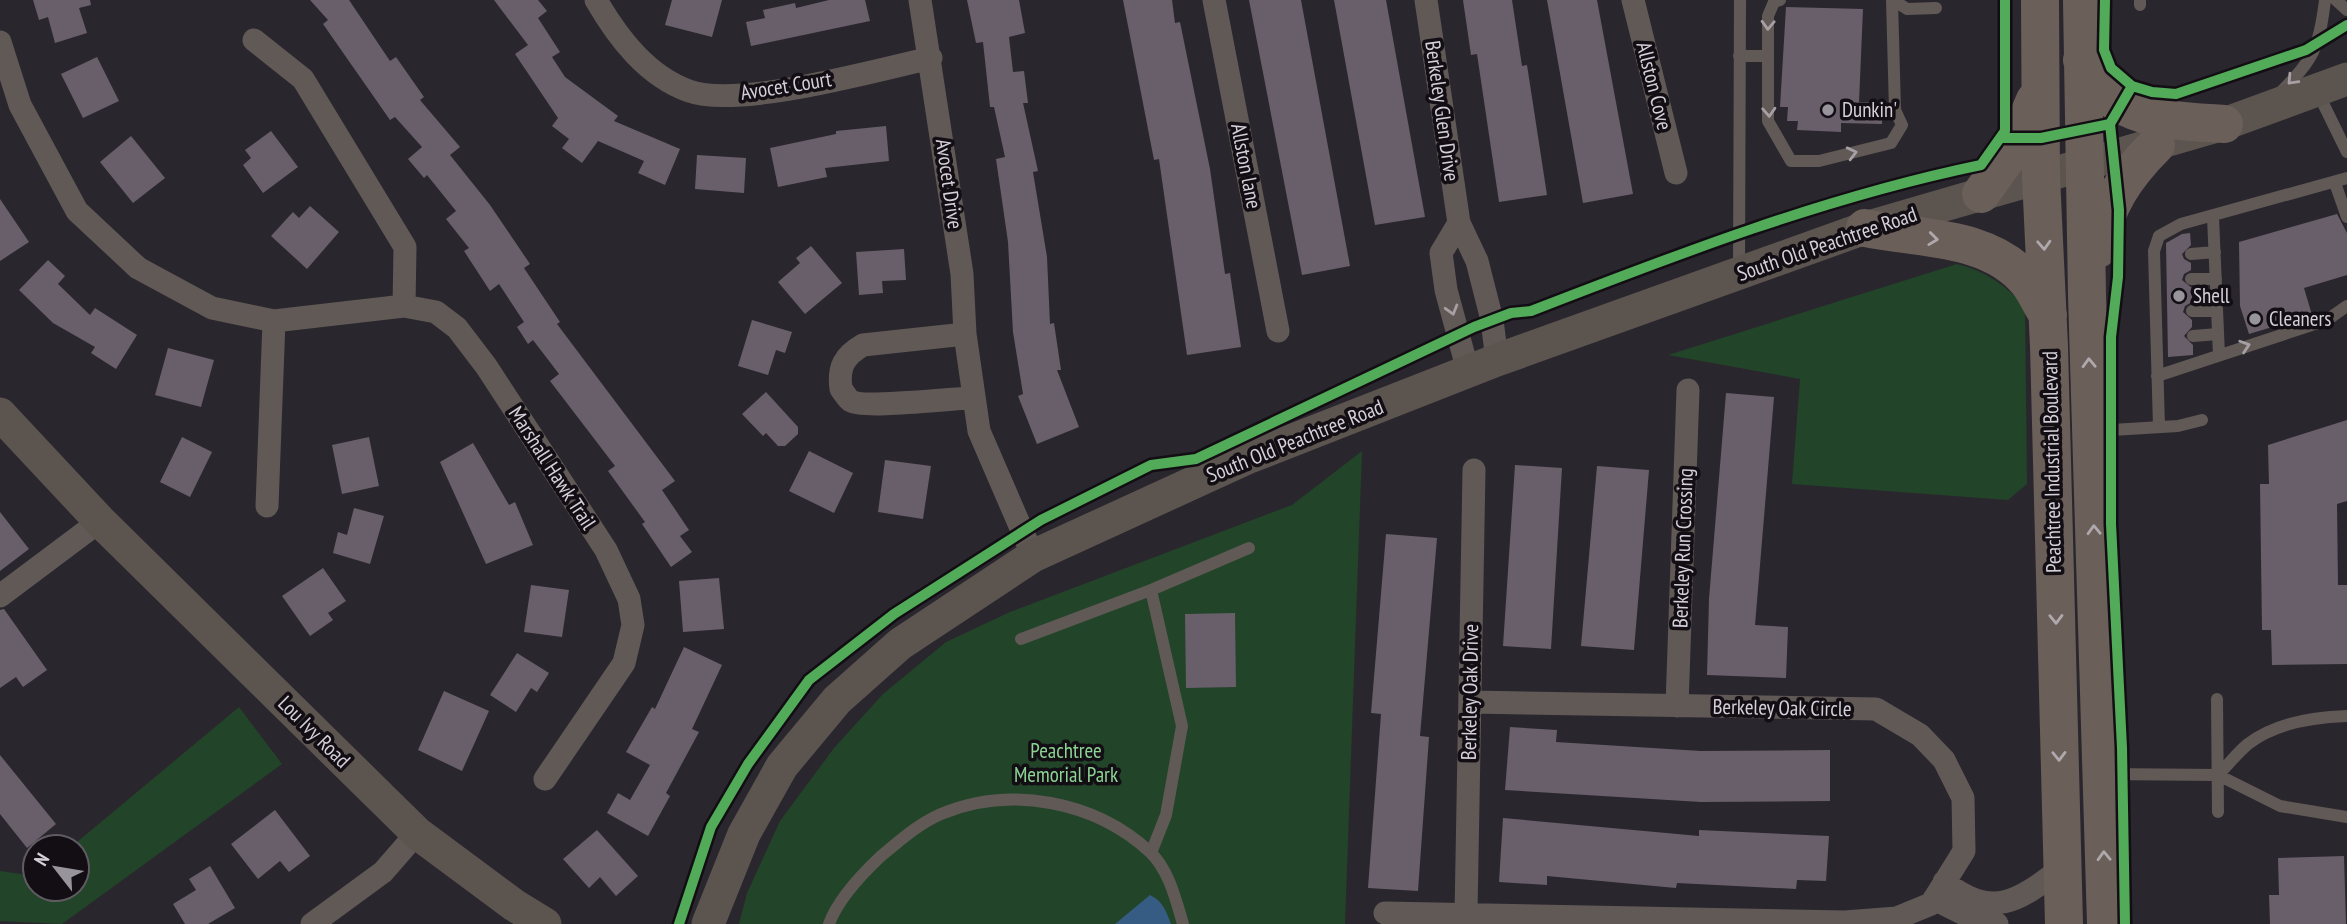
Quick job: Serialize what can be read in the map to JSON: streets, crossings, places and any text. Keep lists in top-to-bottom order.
{
  "streets": {
    "highway": ["Peachtree Industrial Boulevard"],
    "street": [
      "Avocet Court",
      "Allston Cove",
      "Berkeley Glen Drive",
      "Allston lane",
      "Avocet Drive",
      "South Old Peachtree Road",
      "Marshall Hawk Trail",
      "Berkeley Run Crossing",
      "Berkeley Oak Drive",
      "Berkeley Oak Circle",
      "Lou Ivy Road"
    ]
  },
  "crossings": [
    ["Avocet Court", "Avocet Drive"],
    ["Berkeley Glen Drive", "South Old Peachtree Road"],
    ["Avocet Drive", "South Old Peachtree Road"],
    ["South Old Peachtree Road", "Peachtree Industrial Boulevard"],
    ["Berkeley Run Crossing", "Berkeley Oak Circle"],
    ["Berkeley Oak Drive", "Berkeley Oak Circle"]
  ],
  "parks": ["Peachtree Memorial Park"],
  "places": ["Dunkin'", "Shell", "Cleaners"],
  "north": "top left"
}
